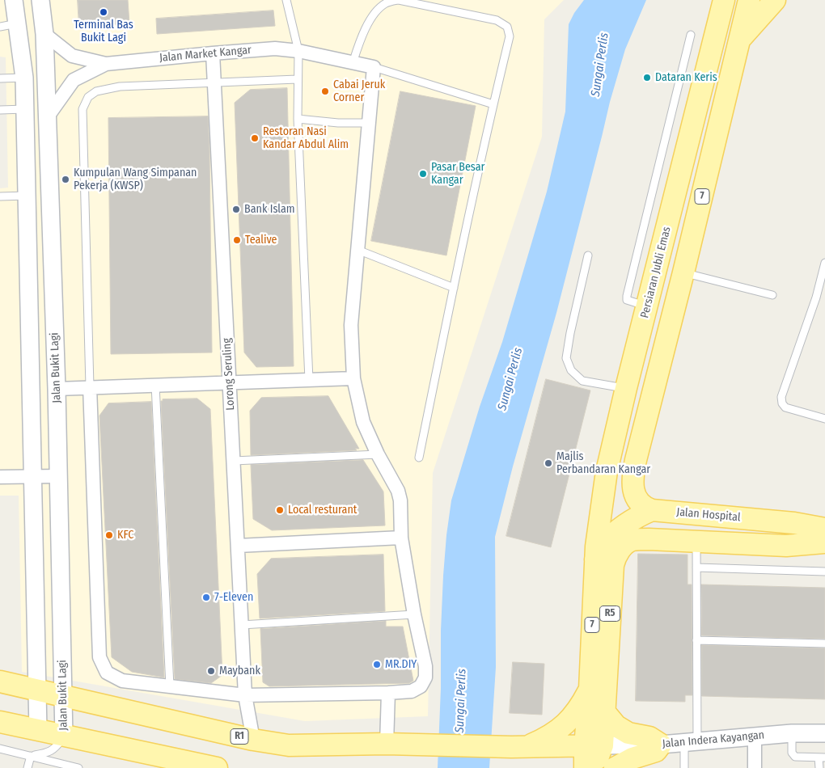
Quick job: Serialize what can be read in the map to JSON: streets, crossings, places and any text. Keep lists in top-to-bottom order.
{
  "streets": {
    "main road": [
      "7",
      "Persiaran Jubli Emas",
      "Jalan Hospital",
      "R5",
      "R1"
    ],
    "street": [
      "Jalan Market Kangar",
      "Jalan Bukit Lagi",
      "Lorong Seruling",
      "Jalan Indera Kayangan"
    ]
  },
  "crossings": [
    ["Jalan Market Kangar", "Jalan Bukit Lagi"],
    ["Jalan Market Kangar", "Lorong Seruling"],
    ["7", "Persiaran Jubli Emas"],
    ["7", "Jalan Hospital"],
    ["7", "R1"],
    ["7", "Jalan Indera Kayangan"],
    ["Jalan Bukit Lagi", "R1"],
    ["Lorong Seruling", "R1"],
    ["R1", "Jalan Indera Kayangan"]
  ],
  "water": ["Sungai Perlis"],
  "places": [
    "Terminal Bas Bukit Lagi",
    "Dataran Keris",
    "Cabai Jeruk Corner",
    "Restoran Nasi Kandar Abdul Alim",
    "Pasar Besar Kangar",
    "Kumpulan Wang Simpanan Pekerja (KWSP)",
    "Bank Islam",
    "Tealive",
    "Majlis Perbandaran Kangar",
    "Local resturant",
    "KFC",
    "7-Eleven",
    "MR.DIY",
    "Maybank"
  ]
}
